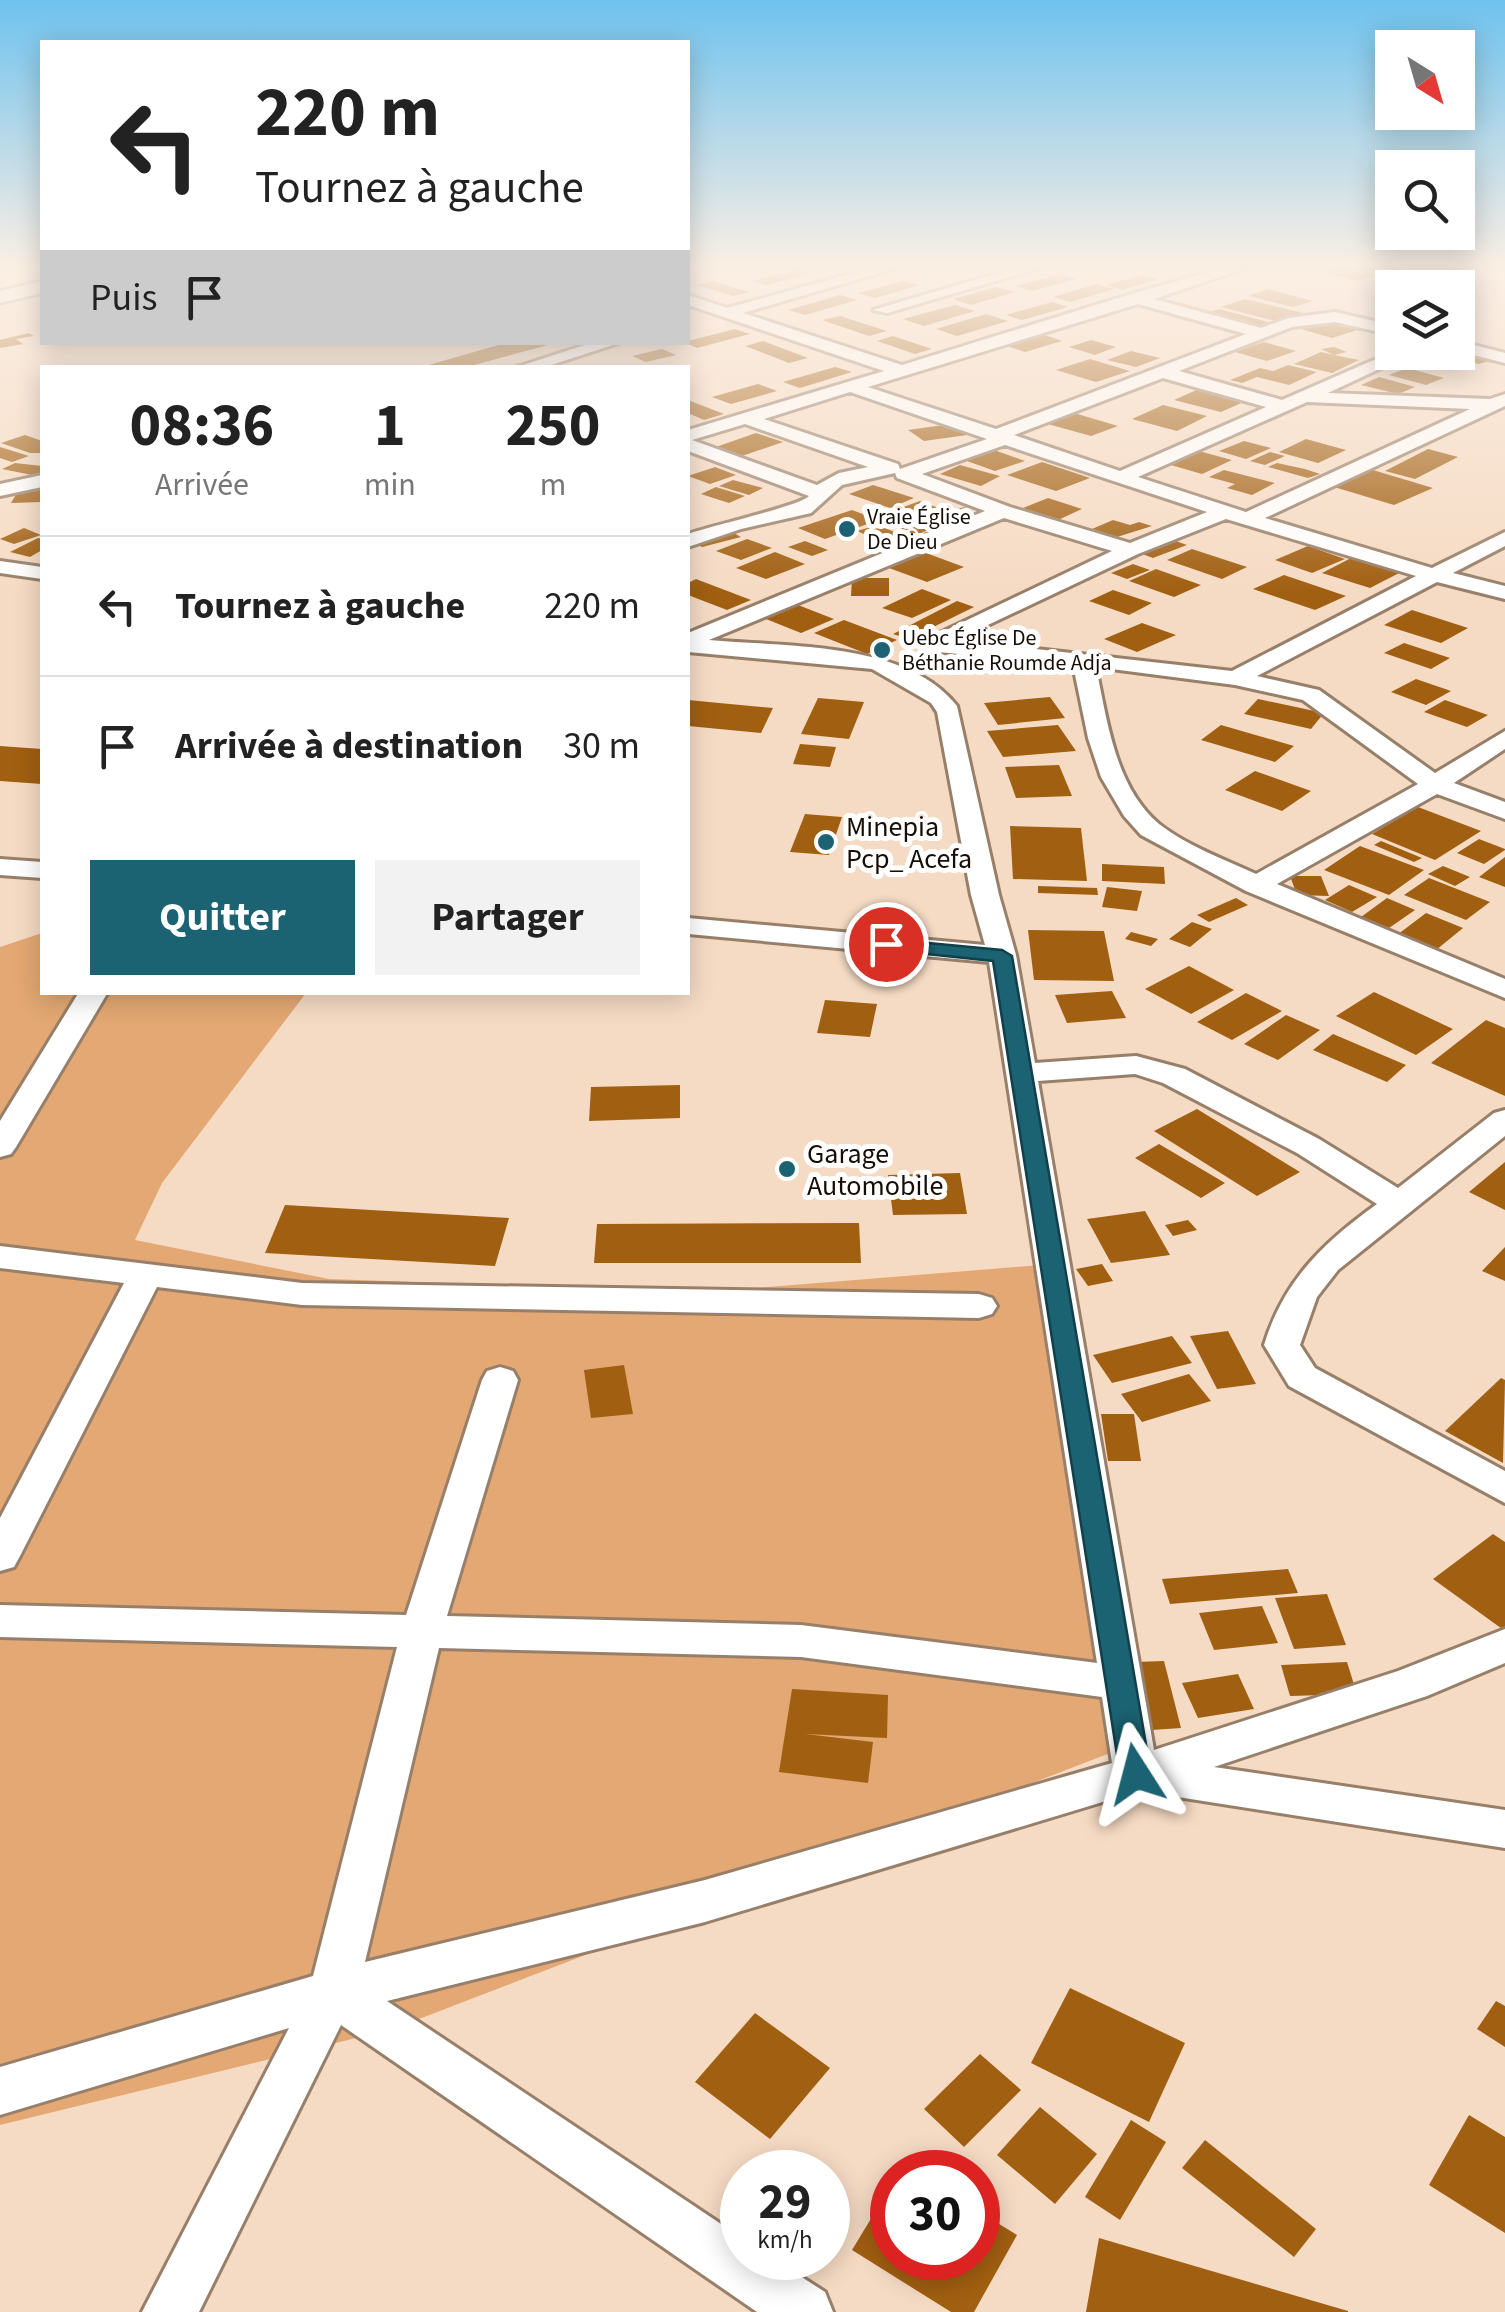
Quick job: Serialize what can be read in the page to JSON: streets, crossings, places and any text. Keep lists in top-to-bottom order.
{
  "places": [
    "Vraie Église De Dieu",
    "Uebc Église De Béthanie Roumde Adja",
    "Minepia Pcp_ Acefa",
    "Garage Automobile"
  ],
  "north": "bottom right",
  "page": {
    "turn": ["220 m", "Tournez à gauche"],
    "then": "Puis",
    "eta": [
      "08:36",
      "Arrivée",
      "1",
      "min",
      "250",
      "m"
    ],
    "list": [
      {
        "name": "Tournez à gauche",
        "value": "220 m"
      },
      {
        "name": "Arrivée à destination",
        "value": "30 m"
      }
    ],
    "buttons": ["Quitter", "Partager"],
    "speed": "29 km/h",
    "limit": "30"
  }
}
